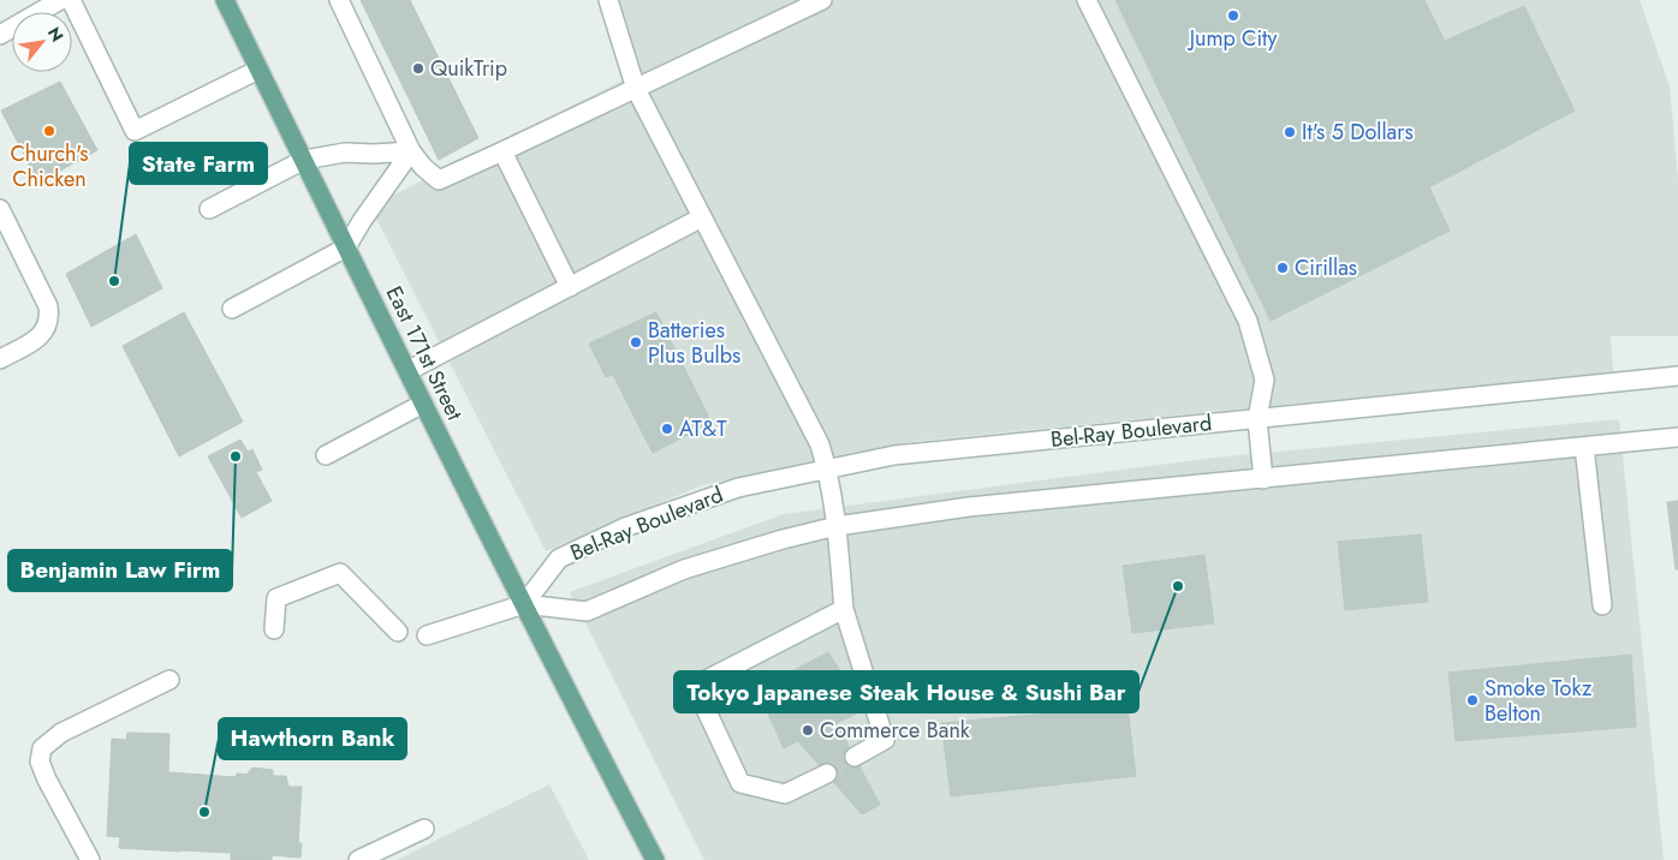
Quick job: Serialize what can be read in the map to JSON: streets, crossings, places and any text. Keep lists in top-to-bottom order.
{
  "streets": {
    "main road": ["East 171st Street"],
    "street": ["Bel-Ray Boulevard"]
  },
  "crossings": [
    ["East 171st Street", "Bel-Ray Boulevard"]
  ],
  "places": [
    "Jump City",
    "QuikTrip",
    "Church's Chicken",
    "It's 5 Dollars",
    "Cirillas",
    "State Farm",
    "Batteries Plus Bulbs",
    "AT&T",
    "Benjamin Law Firm",
    "Tokyo Japanese Steak House & Sushi Bar",
    "Smoke Tokz Belton",
    "Commerce Bank",
    "Hawthorn Bank"
  ],
  "north": "top right"
}
